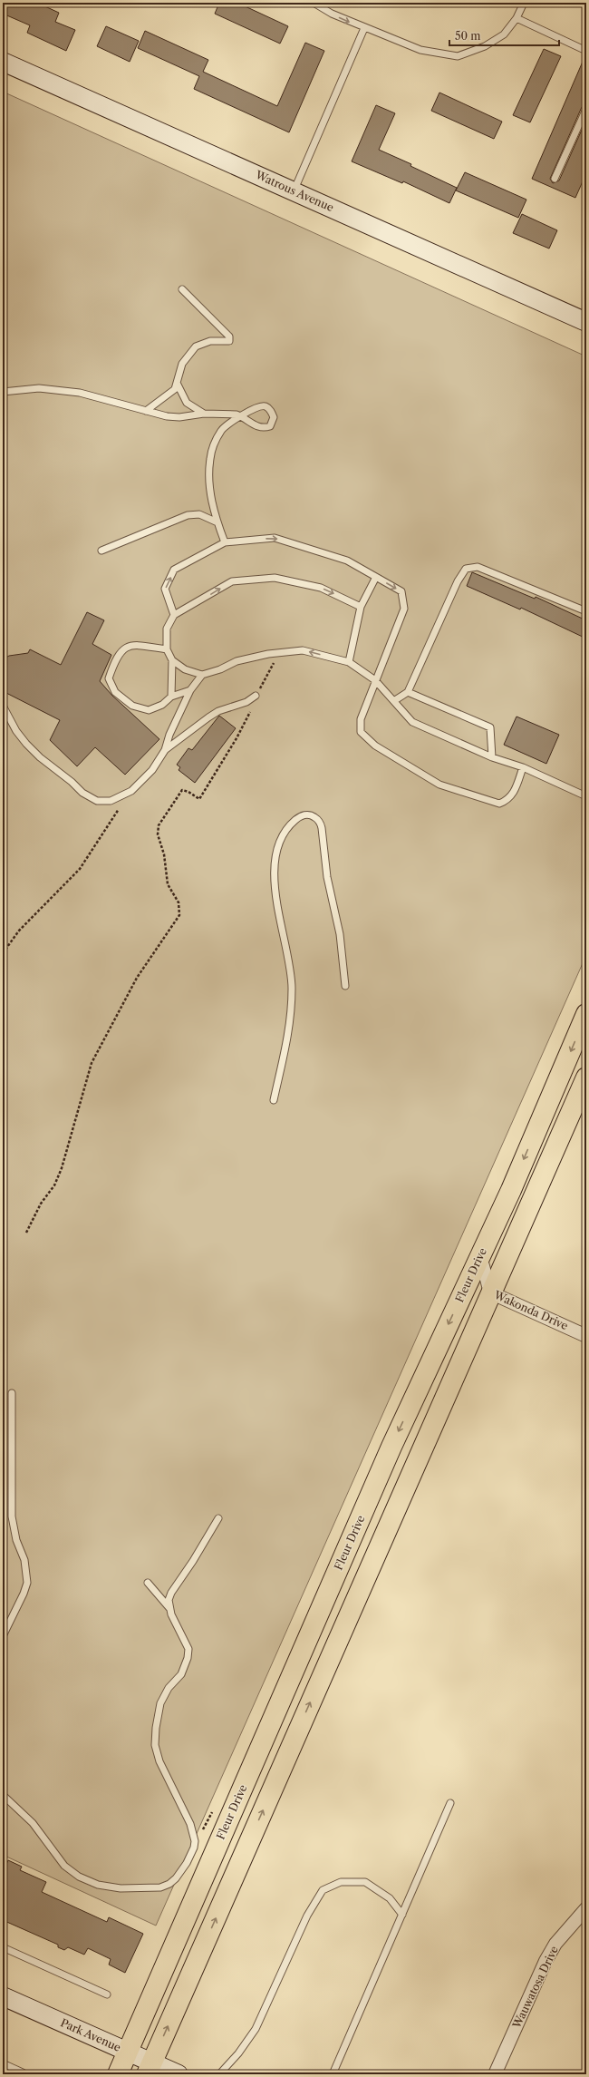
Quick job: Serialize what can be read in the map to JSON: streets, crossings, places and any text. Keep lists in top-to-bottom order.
{
  "streets": {
    "main road": ["Fleur Drive"],
    "street": [
      "Watrous Avenue",
      "Wakonda Drive",
      "Wauwatosa Drive",
      "Park Avenue"
    ]
  },
  "crossings": [
    ["Fleur Drive", "Wakonda Drive"],
    ["Fleur Drive", "Park Avenue"]
  ],
  "scale_bar": "50 m"
}
